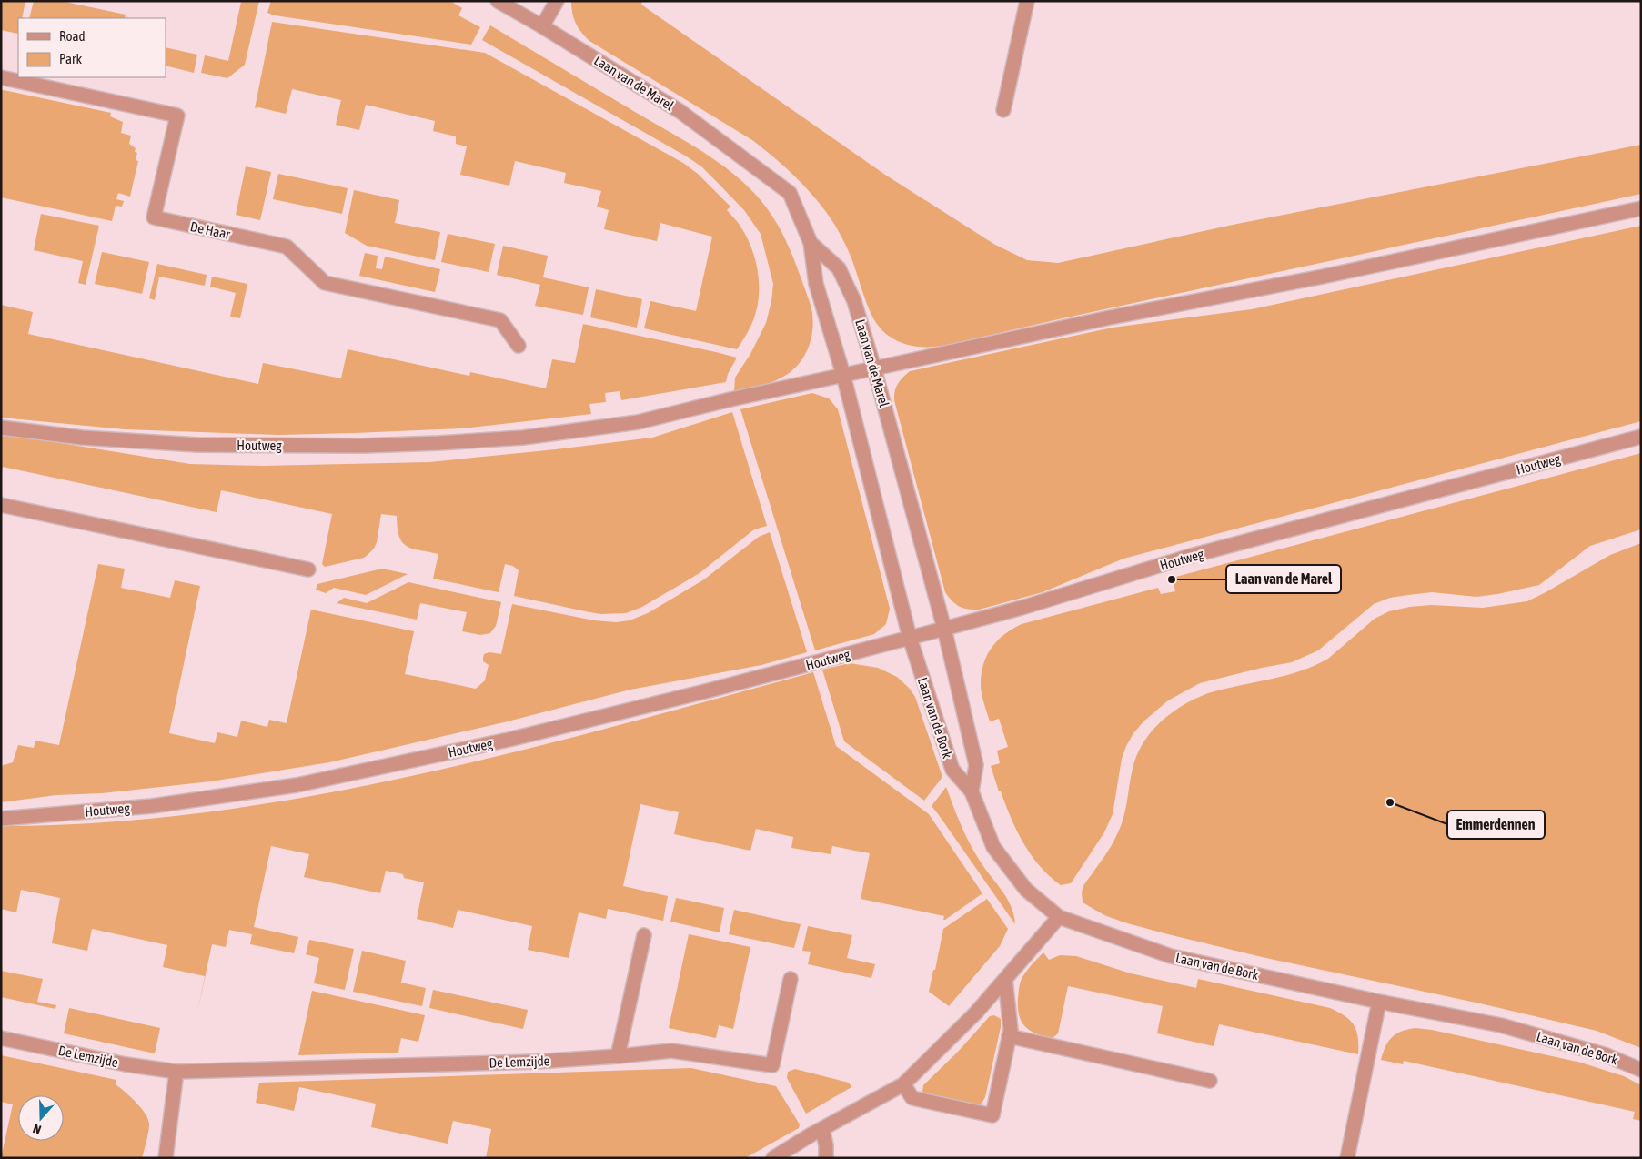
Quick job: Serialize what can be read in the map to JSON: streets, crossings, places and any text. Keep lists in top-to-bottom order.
{
  "streets": {
    "street": [
      "Laan van de Marel",
      "De Haar",
      "Houtweg",
      "Laan van de Bork",
      "De Lemzijde"
    ]
  },
  "crossings": [
    ["Laan van de Marel", "Houtweg"],
    ["Laan van de Marel", "Laan van de Bork"],
    ["Houtweg", "Laan van de Bork"]
  ],
  "places": ["Laan van de Marel", "Emmerdennen"],
  "legend": ["Road", "Park"],
  "north": "bottom"
}
